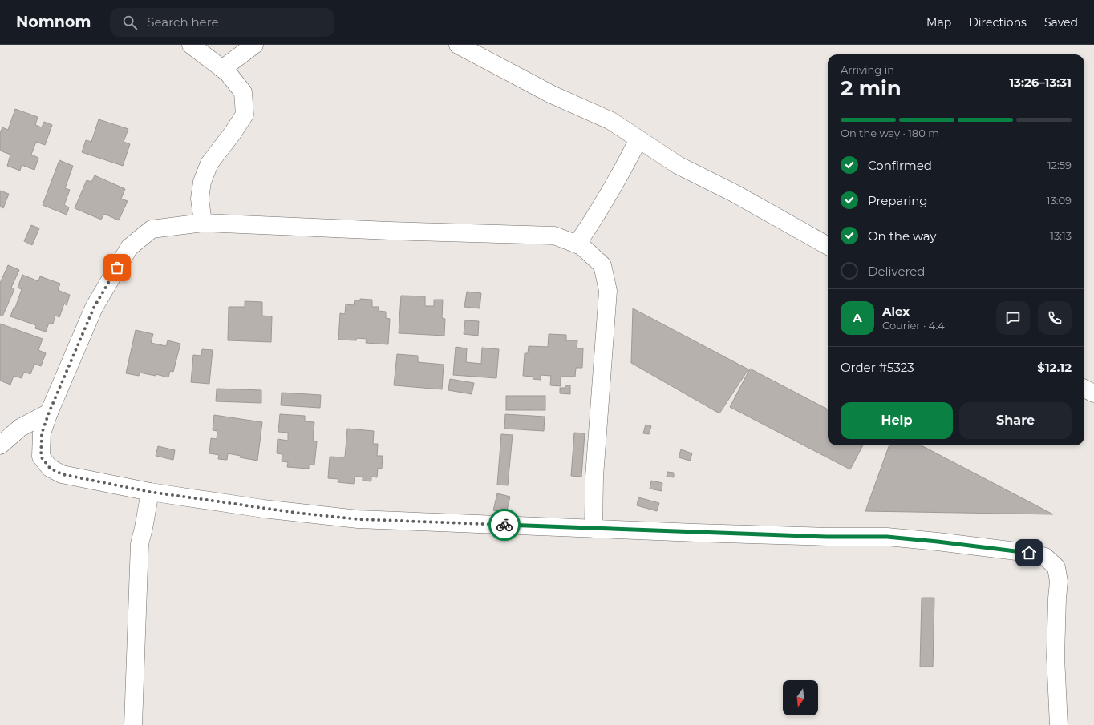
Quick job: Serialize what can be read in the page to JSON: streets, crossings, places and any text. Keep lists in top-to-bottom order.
{
  "north": "bottom",
  "page": {
    "header": "Nomnom",
    "search": "Search here",
    "nav": ["Map", "Directions", "Saved"],
    "heading": ["2 min", "Arriving in", "13:26–13:31"],
    "panel": [
      "Alex",
      "Courier · 4.4",
      "Order #5323",
      "$12.12"
    ],
    "bar": "On the way · 180 m",
    "list": [
      ["Confirmed", "12:59"],
      ["Preparing", "13:09"],
      ["On the way", "13:13"],
      "Delivered"
    ],
    "round": "A",
    "buttons": ["Help", "Share"]
  }
}
